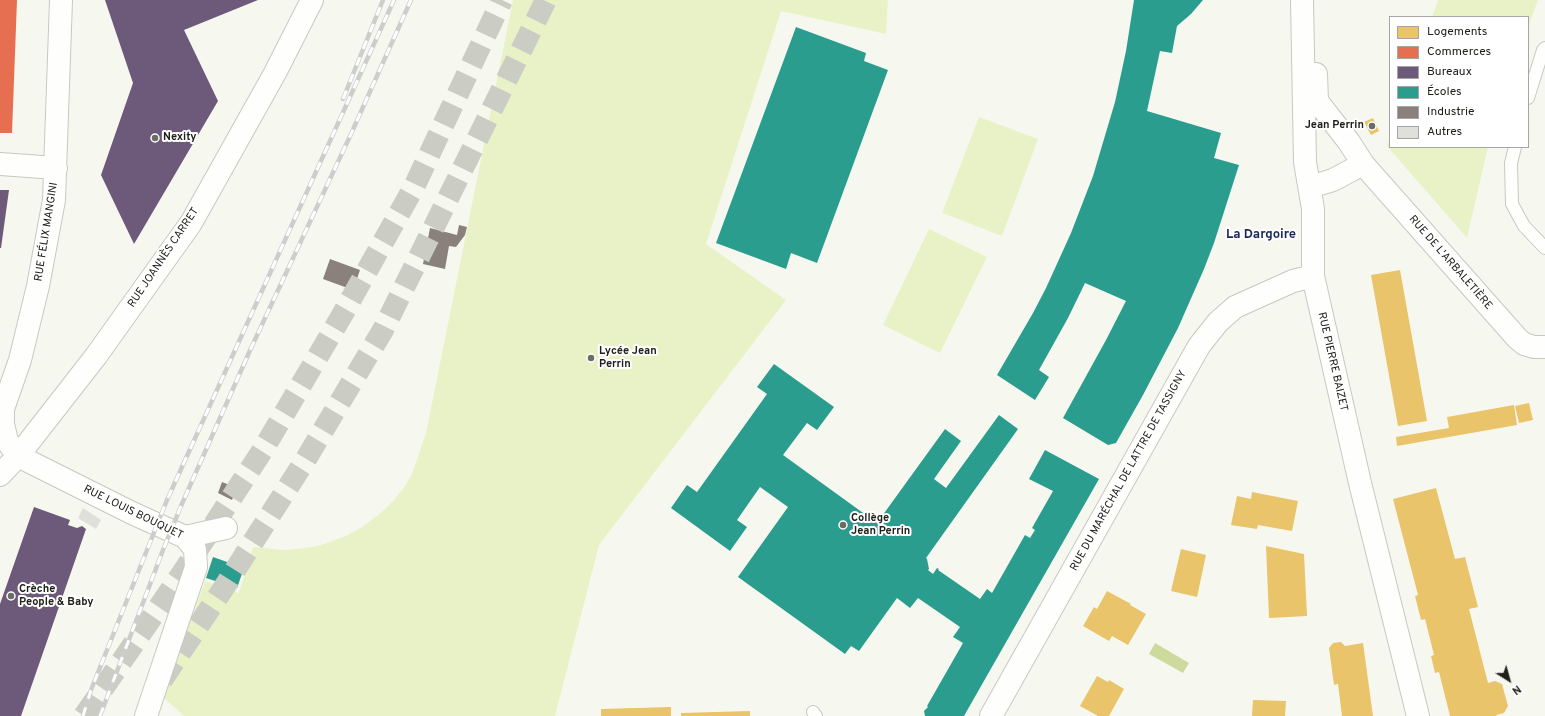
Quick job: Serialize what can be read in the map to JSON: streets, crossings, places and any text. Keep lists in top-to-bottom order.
{
  "streets": {
    "street": [
      "RUE FÉLIX MANGINI",
      "RUE JOANNÈS CARRET",
      "RUE DE L'ARBALETIÈRE",
      "RUE PIERRE BAIZET",
      "RUE DU MARÉCHAL DE LATTRE DE TASSIGNY",
      "RUE LOUIS BOUQUET"
    ]
  },
  "crossings": [
    ["RUE FÉLIX MANGINI", "RUE JOANNÈS CARRET"],
    ["RUE FÉLIX MANGINI", "RUE LOUIS BOUQUET"],
    ["RUE JOANNÈS CARRET", "RUE LOUIS BOUQUET"],
    ["RUE DE L'ARBALETIÈRE", "RUE PIERRE BAIZET"],
    ["RUE PIERRE BAIZET", "RUE DU MARÉCHAL DE LATTRE DE TASSIGNY"]
  ],
  "districts": ["La Dargoire"],
  "places": [
    "Jean Perrin",
    "Nexity",
    "Lycée Jean Perrin",
    "Collège Jean Perrin",
    "Crèche People & Baby"
  ],
  "legend": [
    "Logements",
    "Commerces",
    "Bureaux",
    "Écoles",
    "Industrie",
    "Autres"
  ],
  "north": "bottom right"
}
